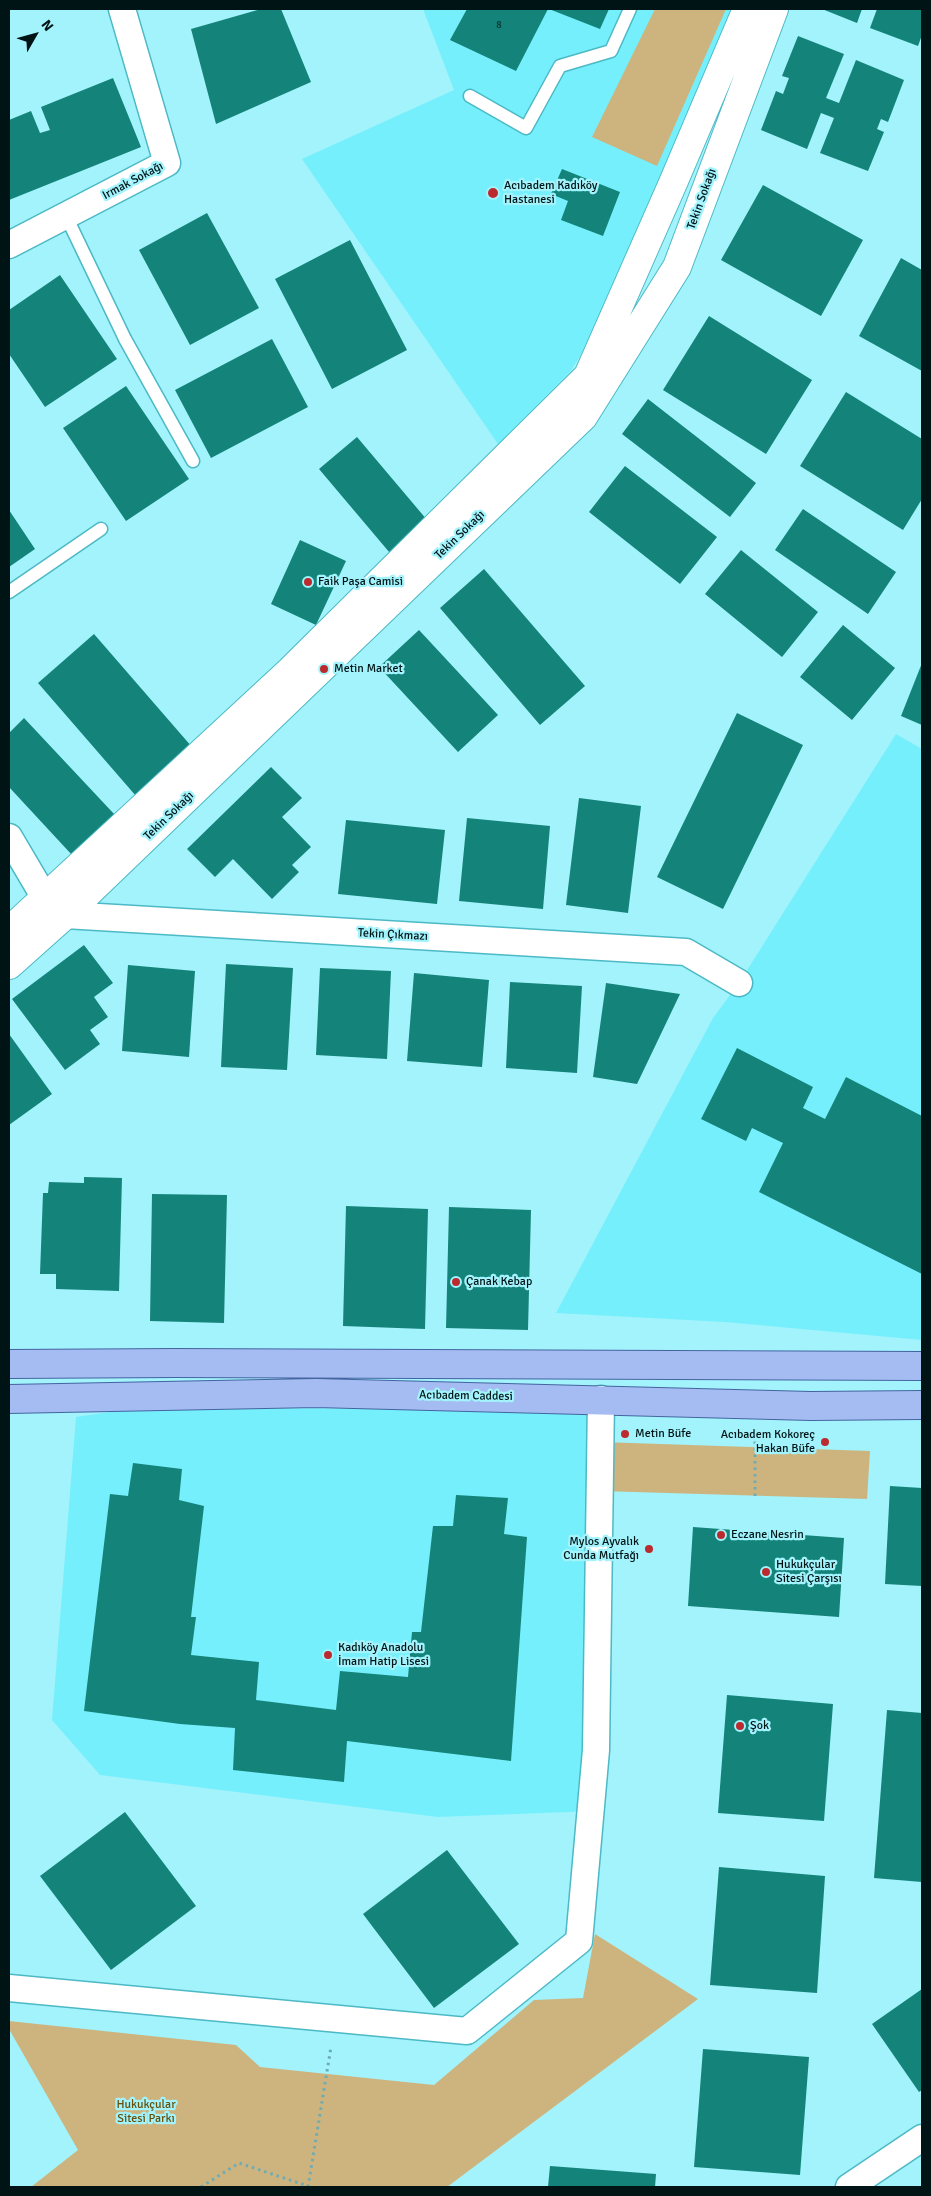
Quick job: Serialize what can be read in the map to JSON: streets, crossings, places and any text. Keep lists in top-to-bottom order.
{
  "streets": {
    "main road": ["Acıbadem Caddesi"],
    "street": ["Irmak Sokağı", "Tekin Sokağı", "Tekin Çıkmazı"]
  },
  "crossings": [
    ["Tekin Sokağı", "Tekin Çıkmazı"]
  ],
  "parks": ["Hukukçular Sitesi Parkı"],
  "places": [
    "Acıbadem Kadıköy Hastanesi",
    "Faik Paşa Camisi",
    "Metin Market",
    "Çanak Kebap",
    "Metin Büfe",
    "Acıbadem Kokoreç Hakan Büfe",
    "Eczane Nesrin",
    "Mylos Ayvalık Cunda Mutfağı",
    "Hukukçular Sitesi Çarşısı",
    "Kadıköy Anadolu İmam Hatip Lisesi",
    "Şok"
  ],
  "house_numbers": ["8"],
  "north": "top right"
}
